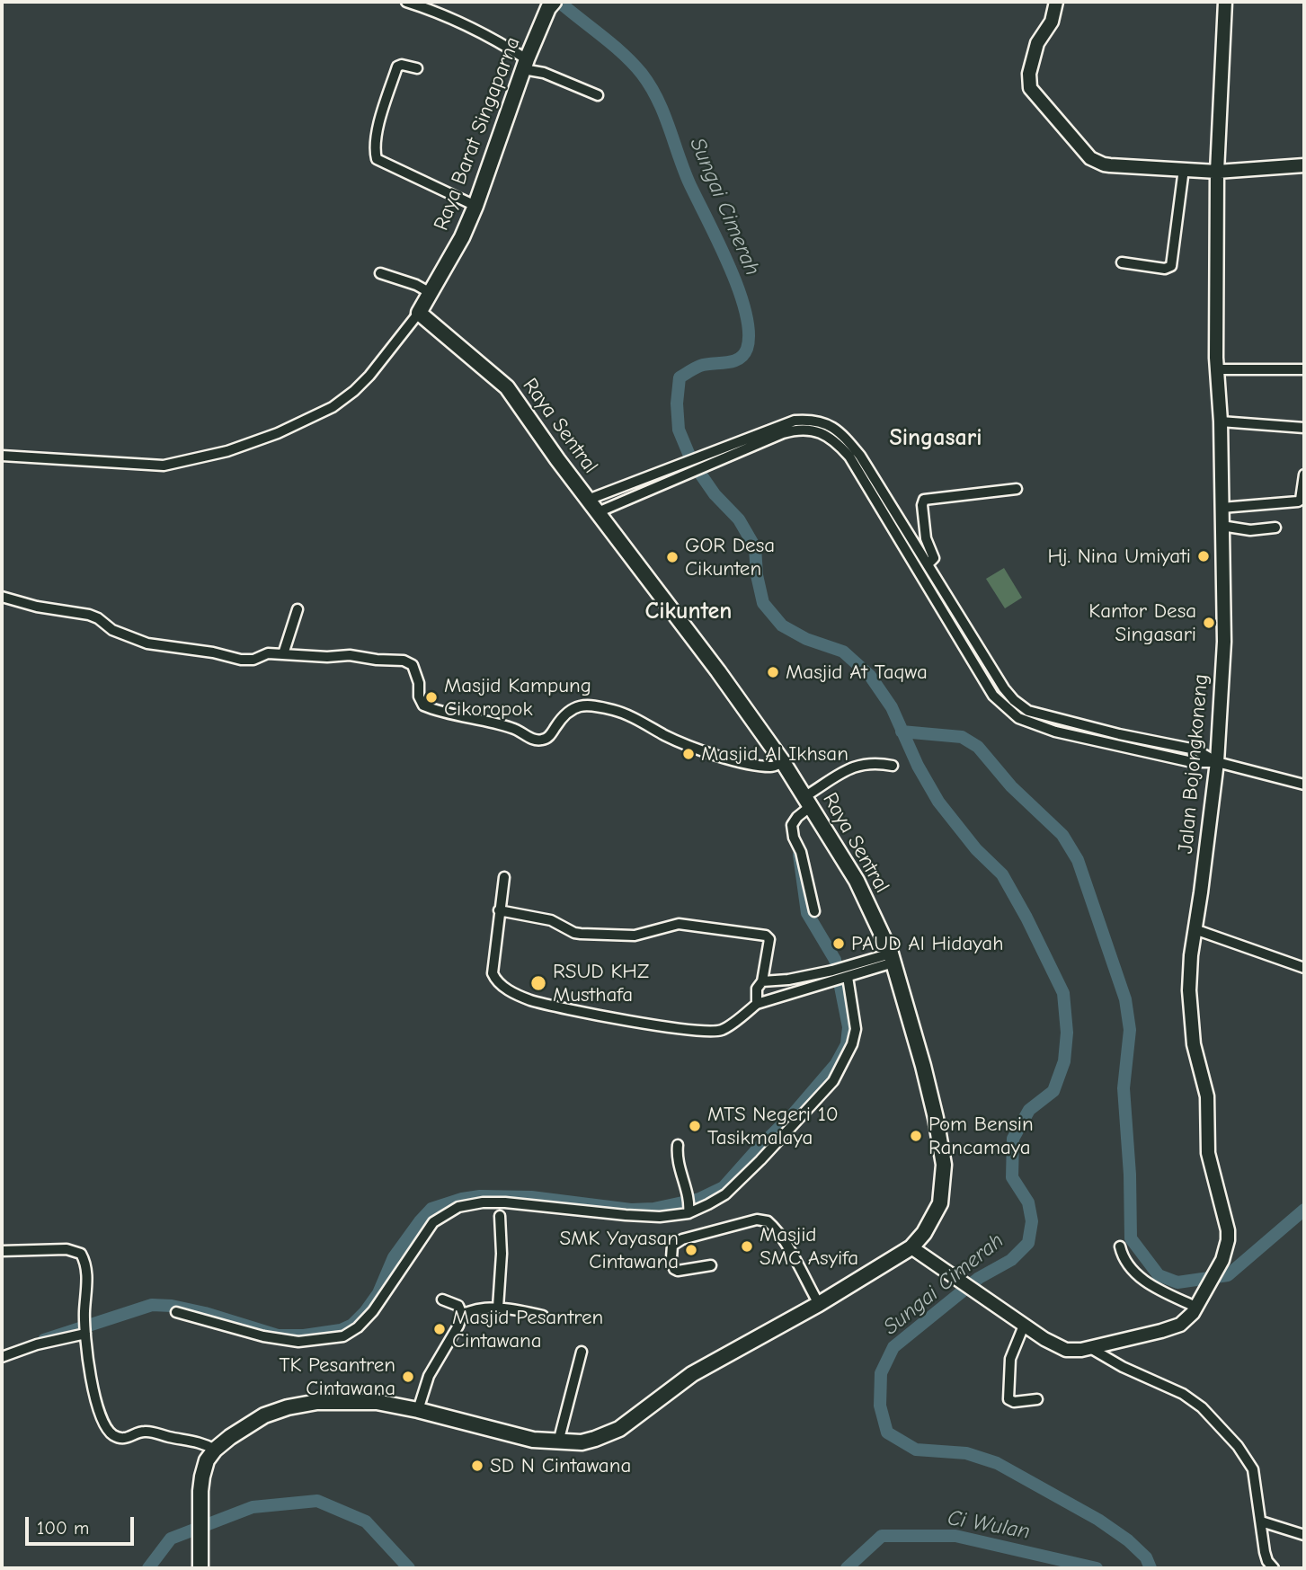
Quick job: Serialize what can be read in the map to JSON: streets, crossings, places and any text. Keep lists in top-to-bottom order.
{
  "streets": {
    "main road": ["Raya Barat Singaparna", "Raya Sentral", "Jalan Bojongkoneng"]
  },
  "crossings": [
    ["Raya Barat Singaparna", "Raya Sentral"],
    ["Raya Sentral", "Jalan Bojongkoneng"]
  ],
  "districts": ["Singasari", "Cikunten"],
  "water": ["Sungai Cimerah", "Ci Wulan"],
  "places": [
    "Hj. Nina Umiyati",
    "GOR Desa Cikunten",
    "Kantor Desa Singasari",
    "Masjid At Taqwa",
    "Masjid Kampung Cikoropok",
    "Masjid Al Ikhsan",
    "PAUD Al Hidayah",
    "RSUD KHZ Musthafa",
    "MTS Negeri 10 Tasikmalaya",
    "Pom Bensin Rancamaya",
    "Masjid SMC Asyifa",
    "SMK Yayasan Cintawana",
    "Masjid Pesantren Cintawana",
    "TK Pesantren Cintawana",
    "SD N Cintawana"
  ],
  "scale_bar": "100 m"
}
